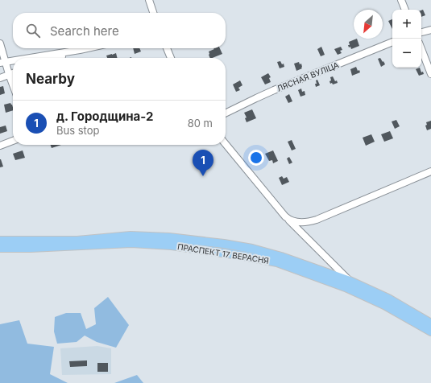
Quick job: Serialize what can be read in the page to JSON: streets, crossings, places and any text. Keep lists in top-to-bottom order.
{
  "streets": {
    "main road": ["ПРАСПЕКТ 17 ВЕРАСНЯ"],
    "street": ["ЛЯСНАЯ ВУЛІЦА"]
  },
  "north": "bottom left",
  "page": {
    "map_buttons": ["+", "−"],
    "search": "Search here",
    "heading": "Nearby",
    "list": [
      {
        "mark": "1",
        "name": "д. Городщина-2",
        "note": "Bus stop",
        "value": "80 m"
      }
    ],
    "pins": "1"
  }
}
